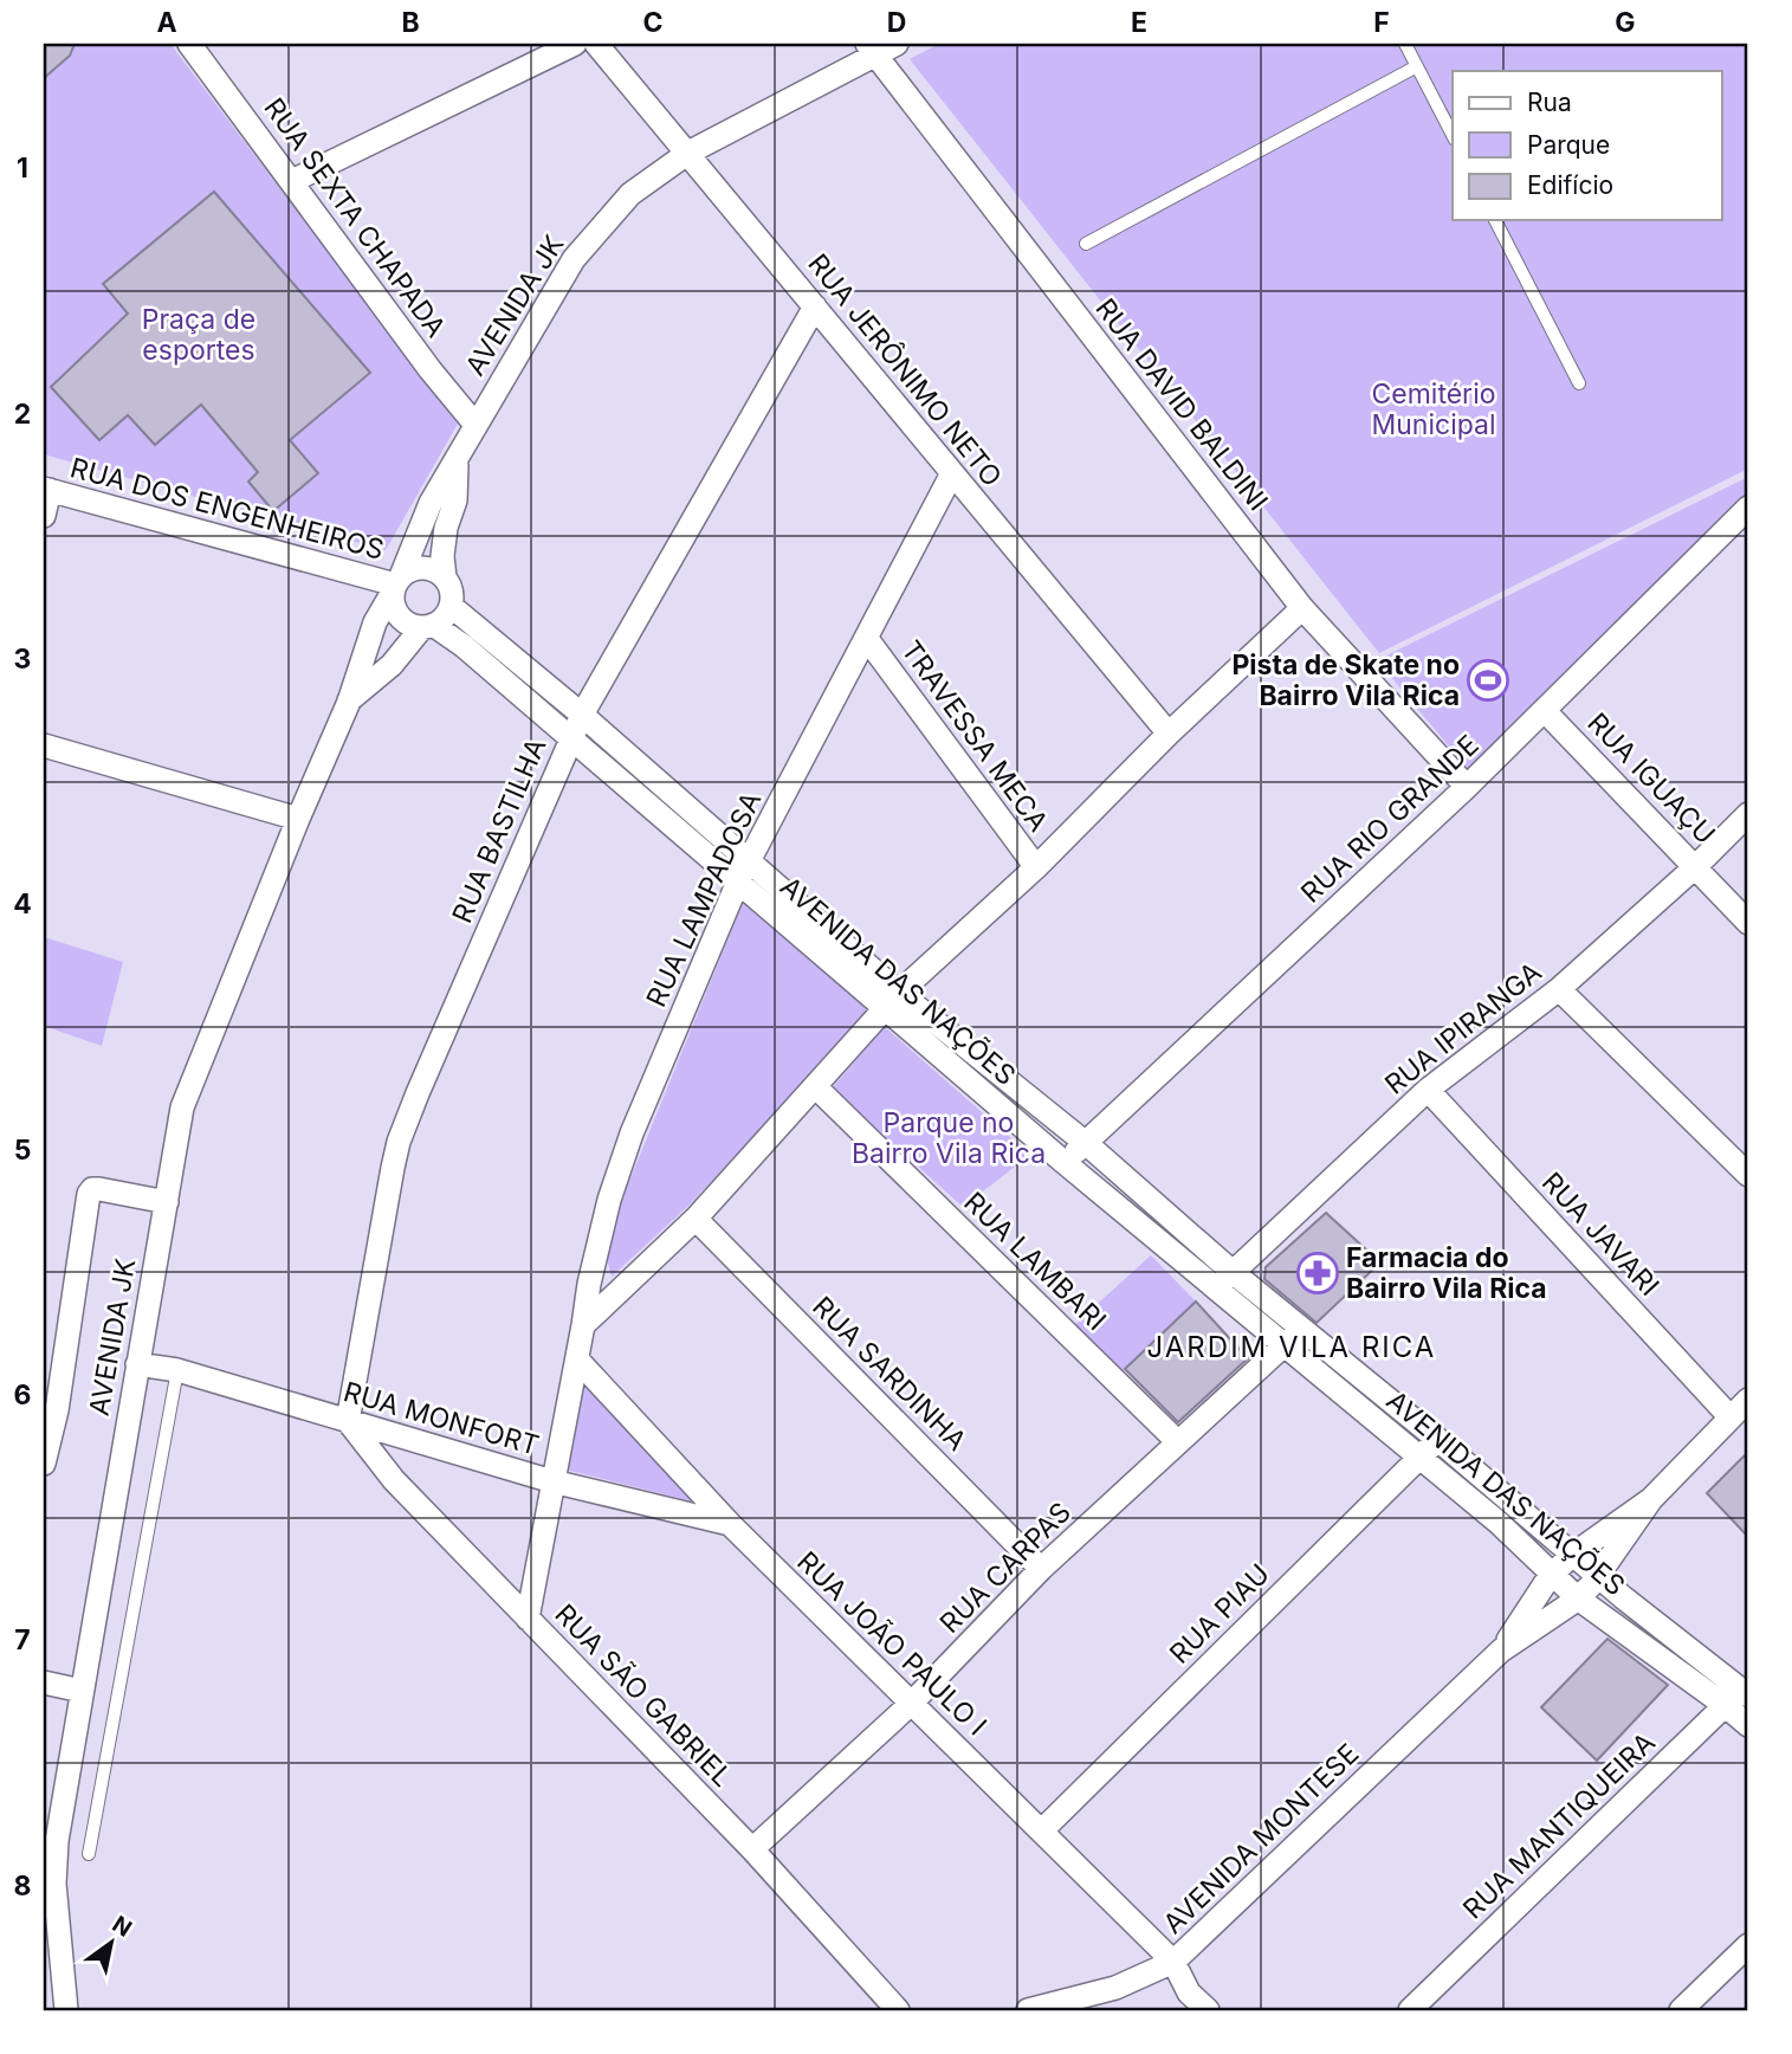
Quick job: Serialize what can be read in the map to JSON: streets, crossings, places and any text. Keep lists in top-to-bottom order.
{
  "streets": {
    "street": [
      "RUA SEXTA CHAPADA",
      "AVENIDA JK",
      "RUA JERÔNIMO NETO",
      "RUA DAVID BALDINI",
      "RUA DOS ENGENHEIROS",
      "TRAVESSA MECA",
      "RUA IGUAÇU",
      "RUA RIO GRANDE",
      "RUA BASTILHA",
      "RUA LAMPADOSA",
      "AVENIDA DAS NAÇÕES",
      "RUA IPIRANGA",
      "RUA JAVARI",
      "RUA LAMBARI",
      "RUA SARDINHA",
      "RUA MONFORT",
      "RUA CARPAS",
      "RUA PIAU",
      "RUA JOÃO PAULO I",
      "RUA SÃO GABRIEL",
      "RUA MANTIQUEIRA",
      "AVENIDA MONTESE"
    ]
  },
  "crossings": [
    ["RUA SEXTA CHAPADA", "AVENIDA JK"],
    ["AVENIDA JK", "RUA JERÔNIMO NETO"],
    ["AVENIDA JK", "RUA DAVID BALDINI"],
    ["AVENIDA JK", "RUA DOS ENGENHEIROS"],
    ["AVENIDA JK", "AVENIDA DAS NAÇÕES"],
    ["AVENIDA JK", "RUA MONFORT"],
    ["RUA JERÔNIMO NETO", "RUA BASTILHA"],
    ["RUA JERÔNIMO NETO", "RUA LAMPADOSA"],
    ["RUA DAVID BALDINI", "RUA RIO GRANDE"],
    ["RUA DOS ENGENHEIROS", "AVENIDA DAS NAÇÕES"],
    ["TRAVESSA MECA", "RUA LAMPADOSA"],
    ["RUA IGUAÇU", "RUA RIO GRANDE"],
    ["RUA IGUAÇU", "RUA IPIRANGA"],
    ["RUA RIO GRANDE", "AVENIDA DAS NAÇÕES"],
    ["RUA BASTILHA", "AVENIDA DAS NAÇÕES"],
    ["RUA BASTILHA", "RUA MONFORT"],
    ["RUA BASTILHA", "RUA SÃO GABRIEL"],
    ["RUA LAMPADOSA", "AVENIDA DAS NAÇÕES"],
    ["RUA LAMPADOSA", "RUA MONFORT"],
    ["RUA LAMPADOSA", "RUA JOÃO PAULO I"],
    ["RUA LAMPADOSA", "RUA SÃO GABRIEL"],
    ["AVENIDA DAS NAÇÕES", "RUA IPIRANGA"],
    ["AVENIDA DAS NAÇÕES", "RUA CARPAS"],
    ["AVENIDA DAS NAÇÕES", "RUA PIAU"],
    ["AVENIDA DAS NAÇÕES", "RUA MANTIQUEIRA"],
    ["AVENIDA DAS NAÇÕES", "AVENIDA MONTESE"],
    ["RUA IPIRANGA", "RUA JAVARI"],
    ["RUA JAVARI", "AVENIDA MONTESE"],
    ["RUA LAMBARI", "RUA CARPAS"],
    ["RUA SARDINHA", "RUA CARPAS"],
    ["RUA MONFORT", "RUA JOÃO PAULO I"],
    ["RUA MONFORT", "RUA SÃO GABRIEL"],
    ["RUA CARPAS", "RUA JOÃO PAULO I"],
    ["RUA CARPAS", "RUA SÃO GABRIEL"],
    ["RUA PIAU", "RUA JOÃO PAULO I"],
    ["RUA JOÃO PAULO I", "AVENIDA MONTESE"]
  ],
  "districts": ["JARDIM VILA RICA"],
  "parks": ["Praça de esportes", "Cemitério Municipal", "Parque no Bairro Vila Rica"],
  "places": {
    "sports": ["Pista de Skate no Bairro Vila Rica"],
    "pharmacy": ["Farmacia do Bairro Vila Rica"]
  },
  "legend": ["Rua", "Parque", "Edifício"],
  "north": "top right",
  "grid": {
    "columns": [
      "A",
      "B",
      "C",
      "D",
      "E",
      "F",
      "G"
    ],
    "rows": [
      "1",
      "2",
      "3",
      "4",
      "5",
      "6",
      "7",
      "8"
    ]
  }
}
